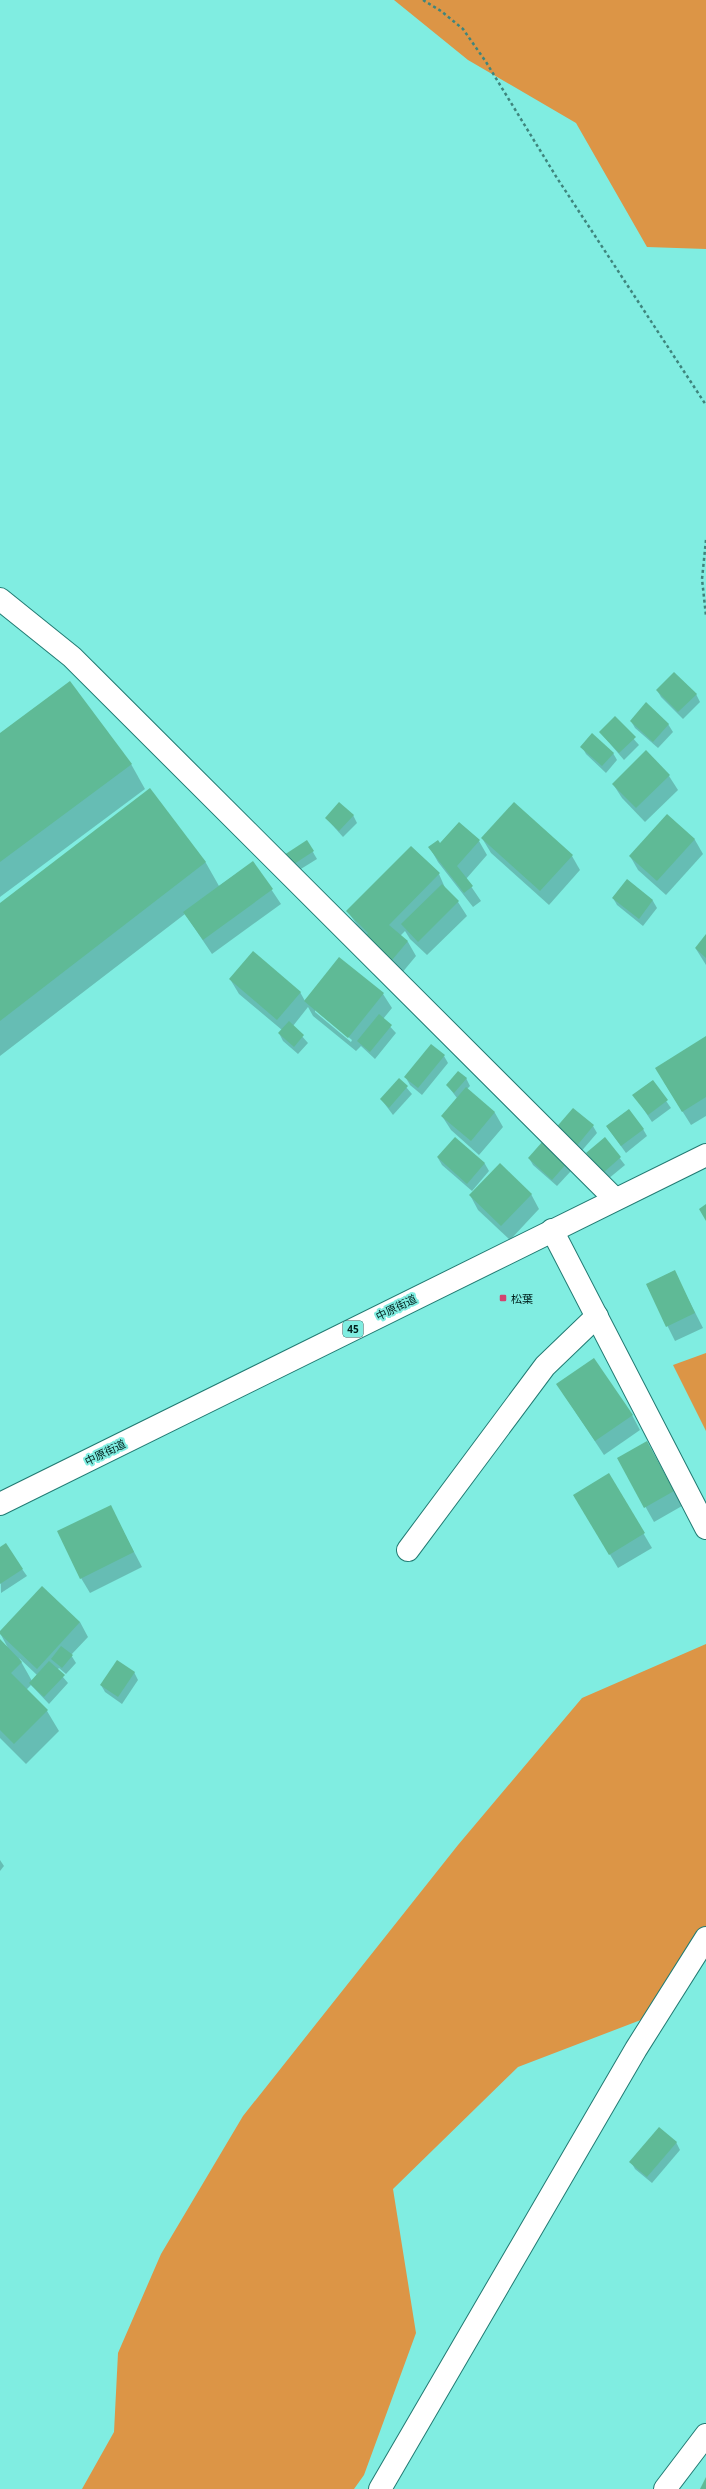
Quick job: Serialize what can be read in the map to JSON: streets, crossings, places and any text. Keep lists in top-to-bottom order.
{
  "streets": {
    "street": ["中原街道", "45"]
  },
  "places": {
    "transit": ["松葉"]
  }
}
